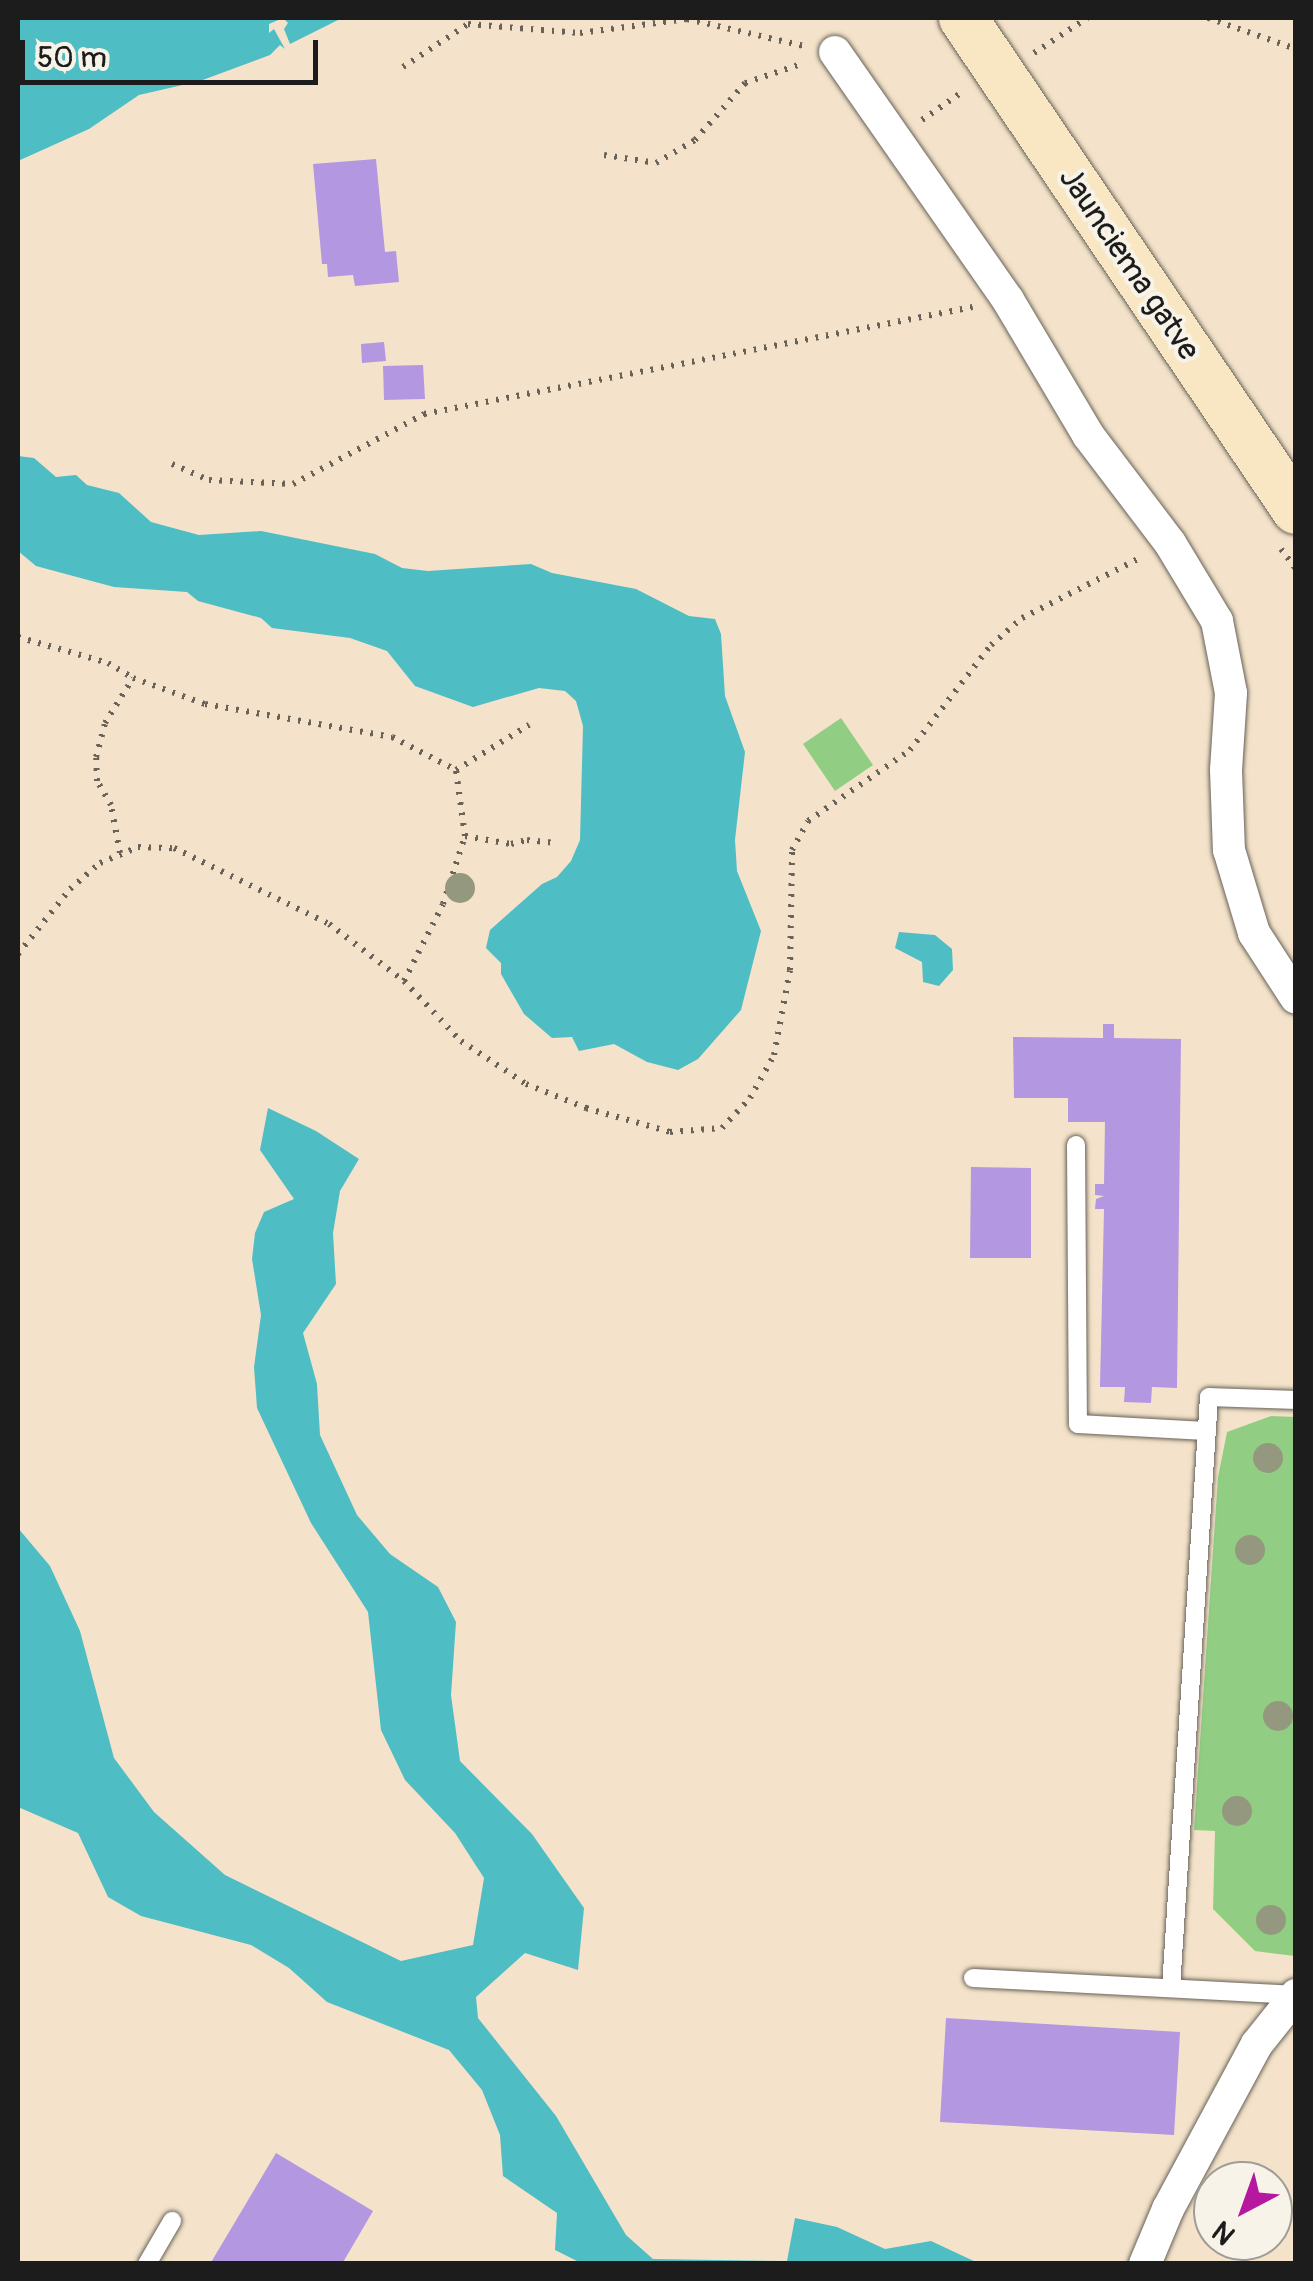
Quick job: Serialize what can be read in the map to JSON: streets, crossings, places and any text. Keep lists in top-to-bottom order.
{
  "streets": {
    "main road": ["Jaunciema gatve"]
  },
  "scale_bar": "50 m",
  "north": "bottom left"
}
